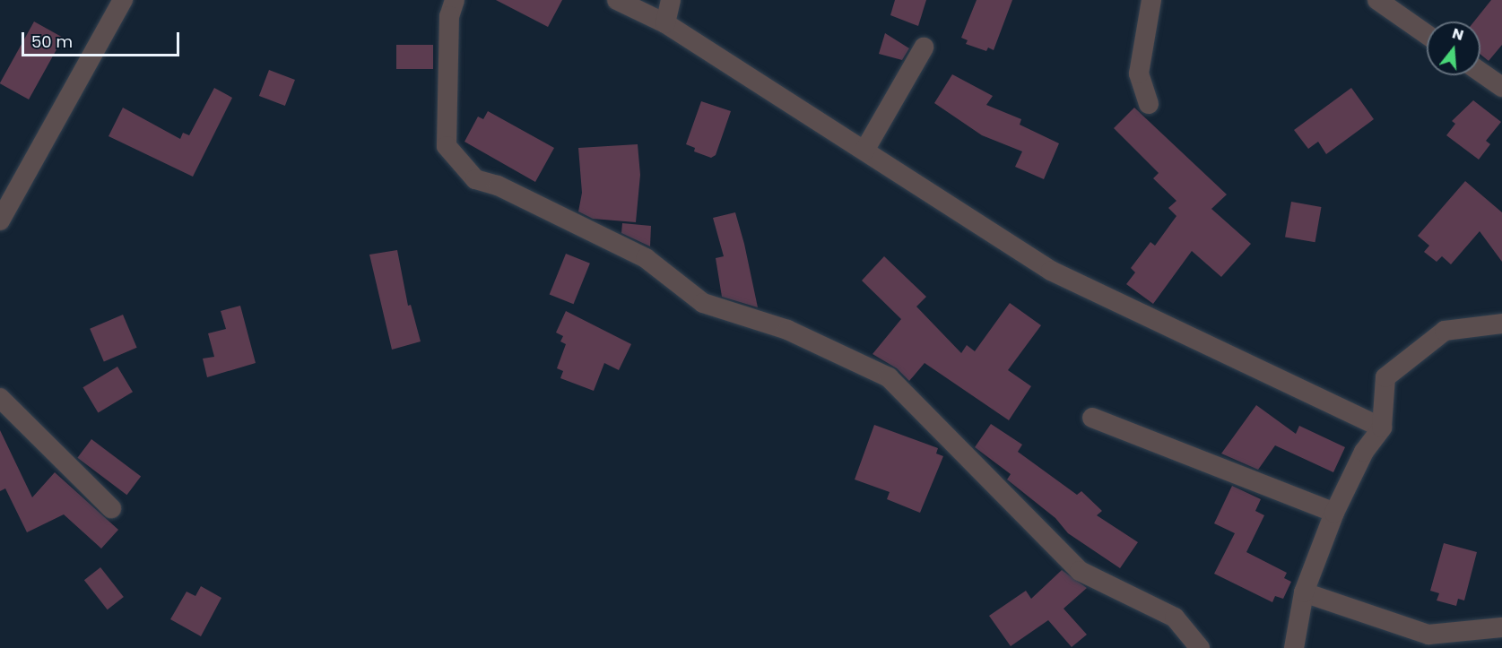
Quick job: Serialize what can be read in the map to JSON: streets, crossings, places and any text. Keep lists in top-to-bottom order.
{
  "scale_bar": "50 m",
  "north": "top"
}
